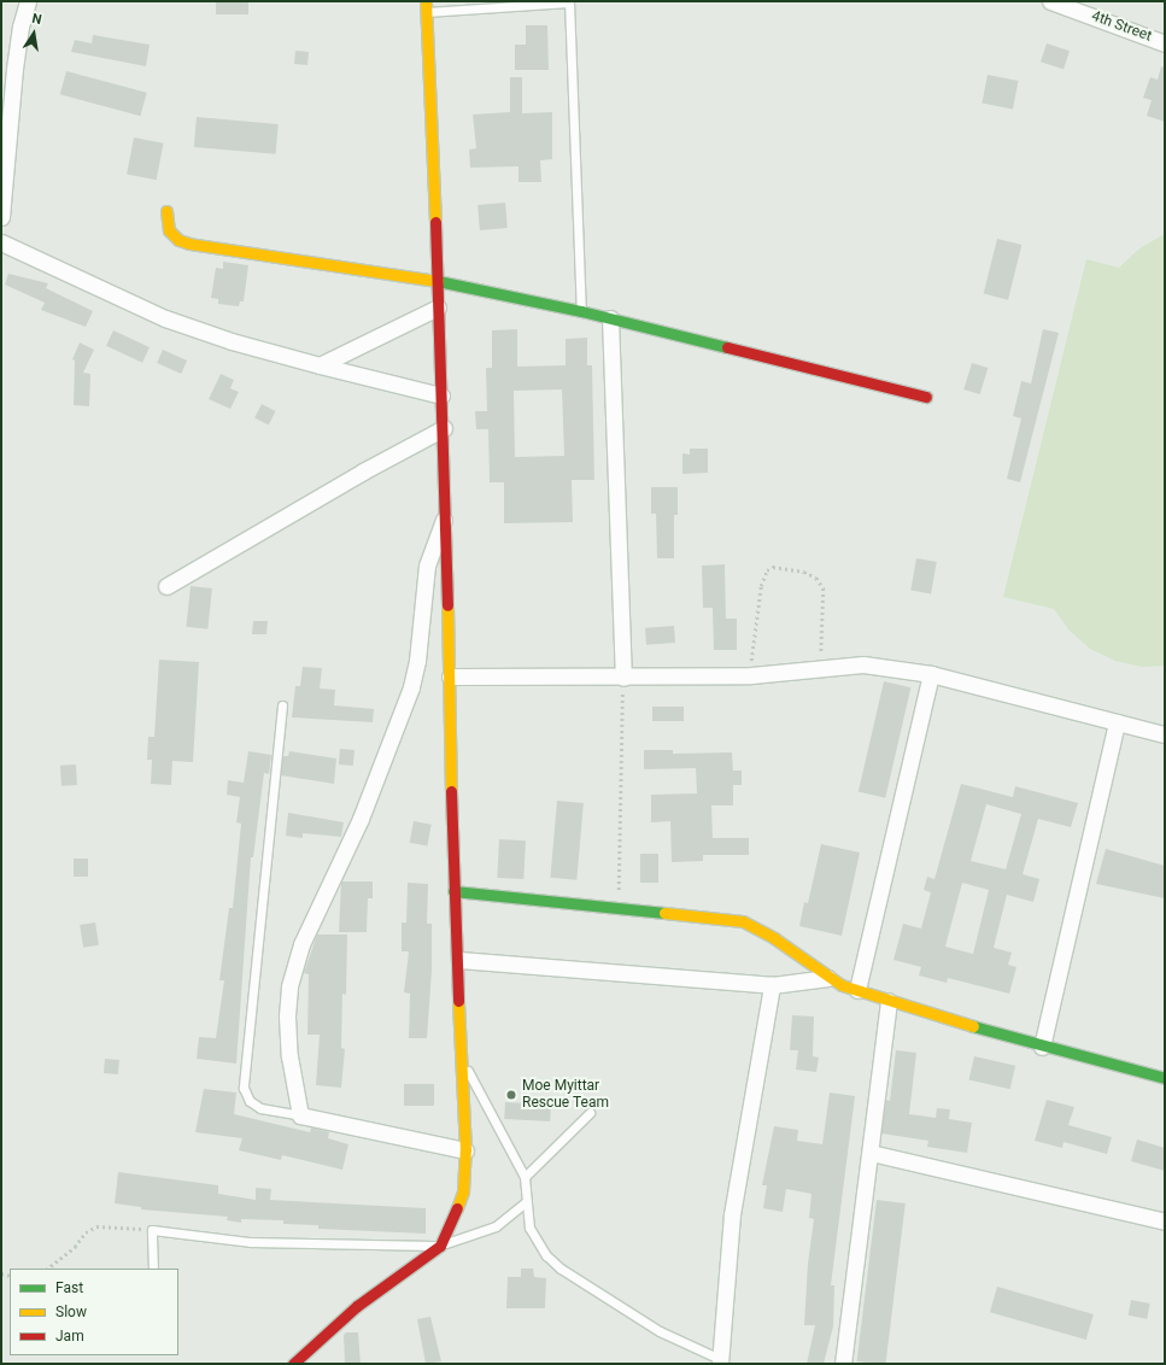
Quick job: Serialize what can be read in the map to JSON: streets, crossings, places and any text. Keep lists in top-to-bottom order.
{
  "streets": {
    "street": ["4th Street"]
  },
  "places": ["Moe Myittar Rescue Team"],
  "legend": ["Fast", "Slow", "Jam"],
  "north": "top"
}
